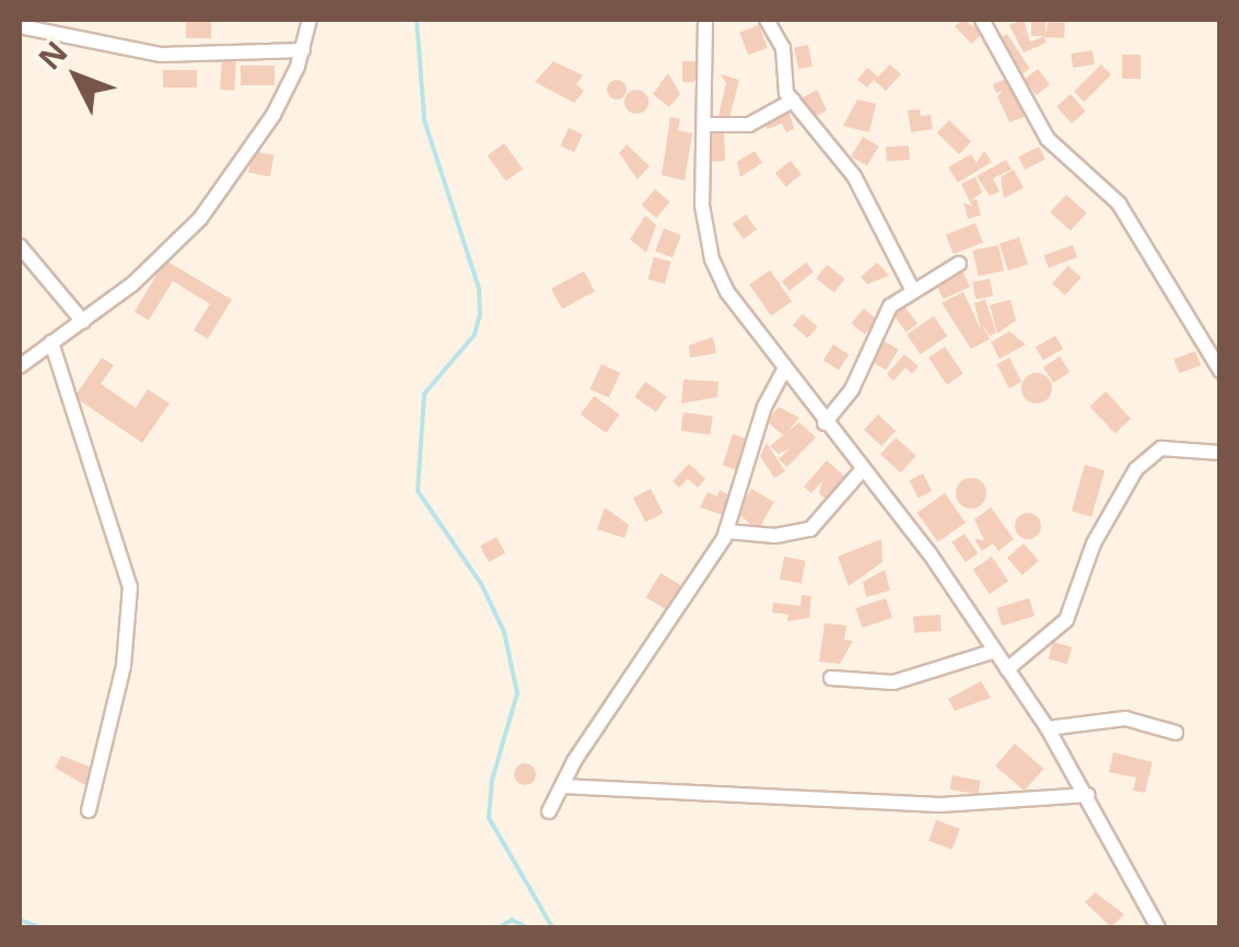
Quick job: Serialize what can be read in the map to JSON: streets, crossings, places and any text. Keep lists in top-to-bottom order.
{
  "north": "top left"
}
